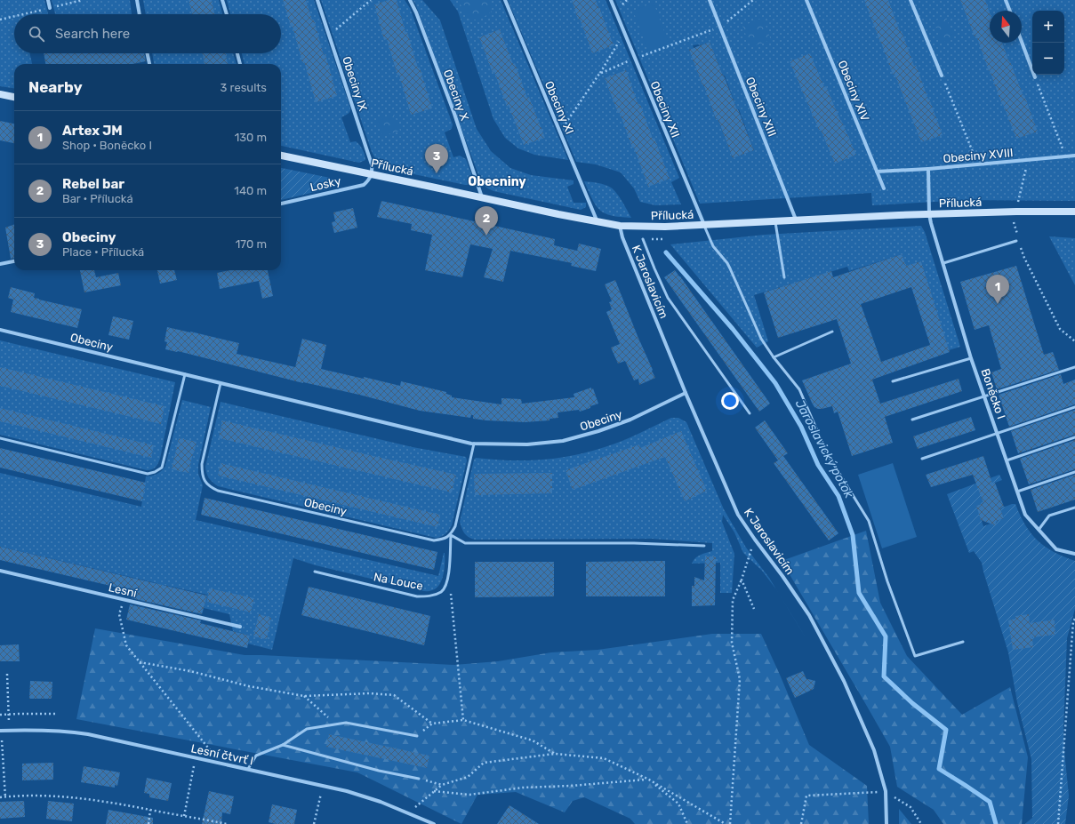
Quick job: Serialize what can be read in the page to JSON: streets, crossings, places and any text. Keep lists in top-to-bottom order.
{
  "streets": {
    "street": [
      "Obeciny IX",
      "Obeciny XIV",
      "Obeciny X",
      "Obeciny XIII",
      "Obeciny XI",
      "Obeciny XII",
      "Obeciny XVIII",
      "Přílucká",
      "Losky",
      "K Jaroslavicím",
      "Obeciny",
      "Boněcko I",
      "Lesní",
      "Lesní čtvrť I"
    ],
    "lane": ["Na Louce"]
  },
  "crossings": [
    ["Obeciny IX", "Přílucká"],
    ["Obeciny IX", "Losky"],
    ["Obeciny X", "Přílucká"],
    ["Obeciny XIII", "Přílucká"],
    ["Obeciny XI", "Přílucká"],
    ["Obeciny XII", "Přílucká"],
    ["Obeciny XVIII", "Přílucká"],
    ["Obeciny XVIII", "Boněcko I"],
    ["Přílucká", "Losky"],
    ["Přílucká", "K Jaroslavicím"],
    ["Přílucká", "Boněcko I"],
    ["K Jaroslavicím", "Obeciny"],
    ["Obeciny", "Na Louce"]
  ],
  "districts": ["Obecniny"],
  "water": ["Jaroslavický potok"],
  "north": "top",
  "page": {
    "map_buttons": ["+", "−"],
    "search": "Search here",
    "heading": ["Nearby", "3 results"],
    "list": [
      {
        "mark": "1",
        "name": "Artex JM",
        "note": "Shop · Boněcko I",
        "value": "130 m"
      },
      {
        "mark": "2",
        "name": "Rebel bar",
        "note": "Bar · Přílucká",
        "value": "140 m"
      },
      {
        "mark": "3",
        "name": "Obeciny",
        "note": "Place · Přílucká",
        "value": "170 m"
      }
    ],
    "pins": ["3", "2", "1"]
  }
}
